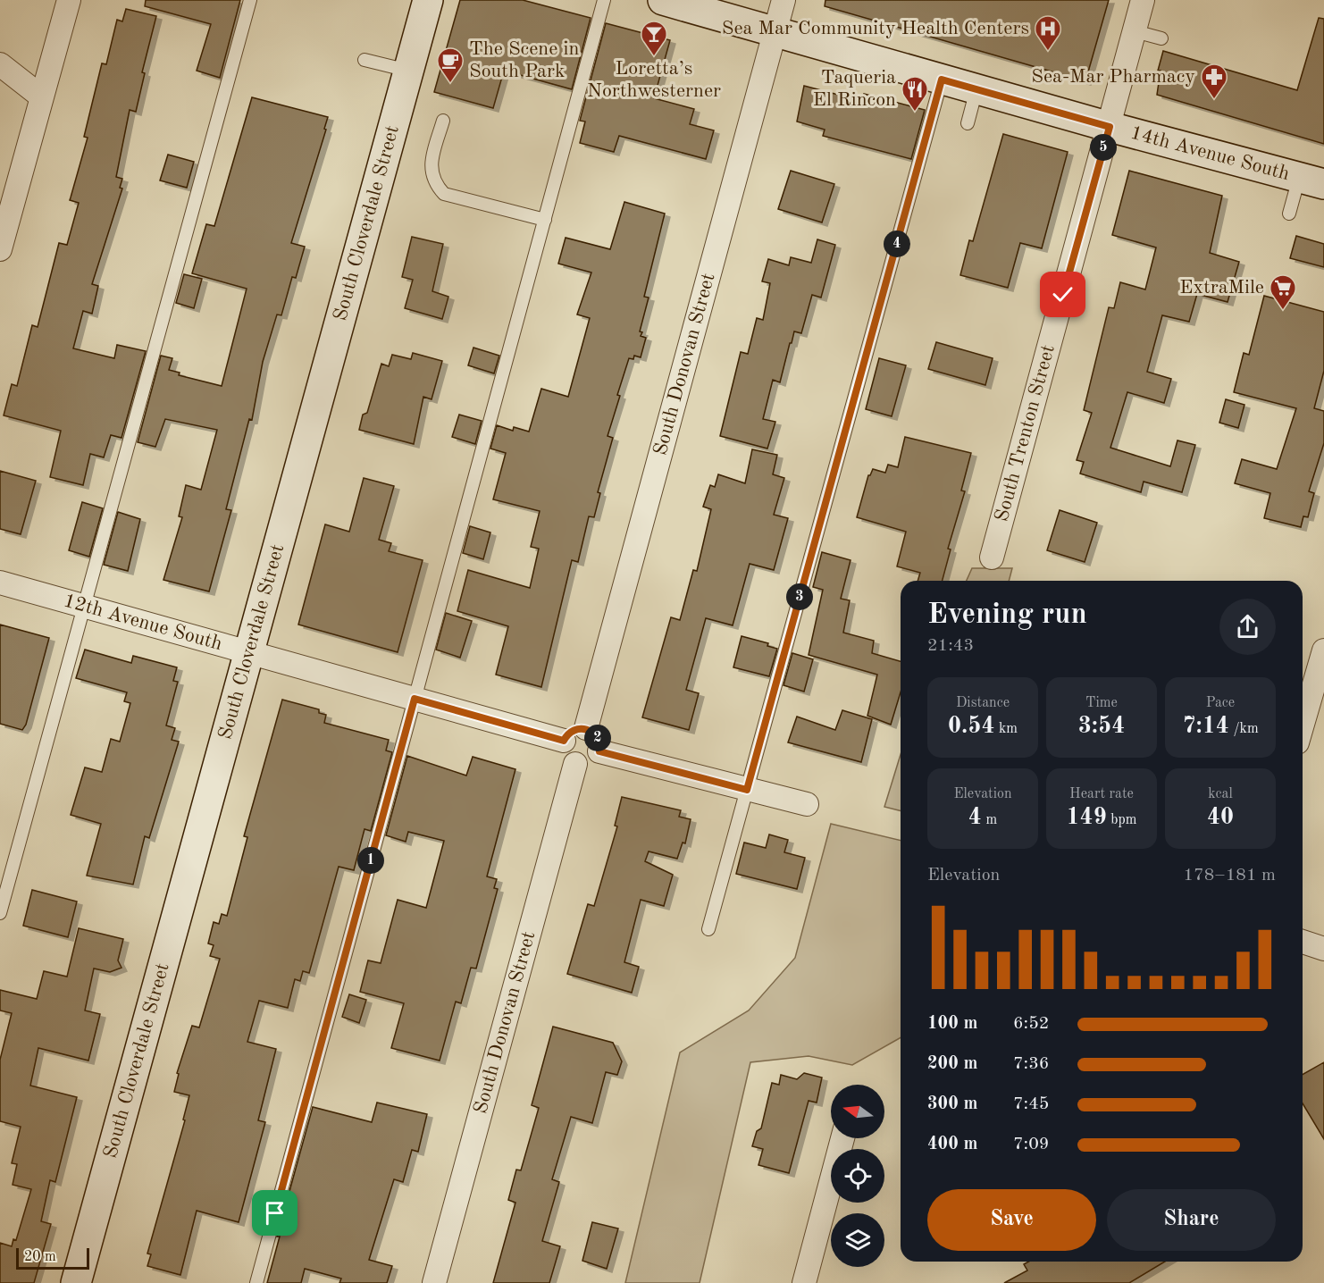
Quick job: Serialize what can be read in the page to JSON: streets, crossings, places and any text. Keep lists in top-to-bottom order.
{
  "streets": {
    "main road": ["14th Avenue South", "South Cloverdale Street"],
    "street": ["South Donovan Street", "South Trenton Street", "12th Avenue South"]
  },
  "crossings": [
    ["14th Avenue South", "South Donovan Street"],
    ["14th Avenue South", "South Trenton Street"],
    ["South Cloverdale Street", "12th Avenue South"],
    ["South Donovan Street", "12th Avenue South"]
  ],
  "places": {
    "hospital": ["Sea Mar Community Health Centers"],
    "bar": ["Loretta’s Northwesterner"],
    "cafe": ["The Scene in South Park"],
    "pharmacy": ["Sea-Mar Pharmacy"],
    "restaurant": ["Taqueria El Rincon"],
    "supermarket": ["ExtraMile"]
  },
  "scale_bar": "20 m",
  "north": "left",
  "page": {
    "pins": [
      "5",
      "4",
      "3",
      "2",
      "1"
    ],
    "heading": ["Evening run", "21:43"],
    "stats": [
      ["Distance", "0.54 km"],
      ["Time", "3:54"],
      ["Pace", "7:14 /km"],
      ["Elevation", "4 m"],
      ["Heart rate", "149 bpm"],
      ["kcal", "40"]
    ],
    "chart": ["Elevation", "178–181 m"],
    "list": [
      {
        "name": "100 m",
        "note": "6:52"
      },
      {
        "name": "200 m",
        "note": "7:36"
      },
      {
        "name": "300 m",
        "note": "7:45"
      },
      {
        "name": "400 m",
        "note": "7:09"
      }
    ],
    "buttons": ["Save", "Share"],
    "scale": "20 m"
  }
}
